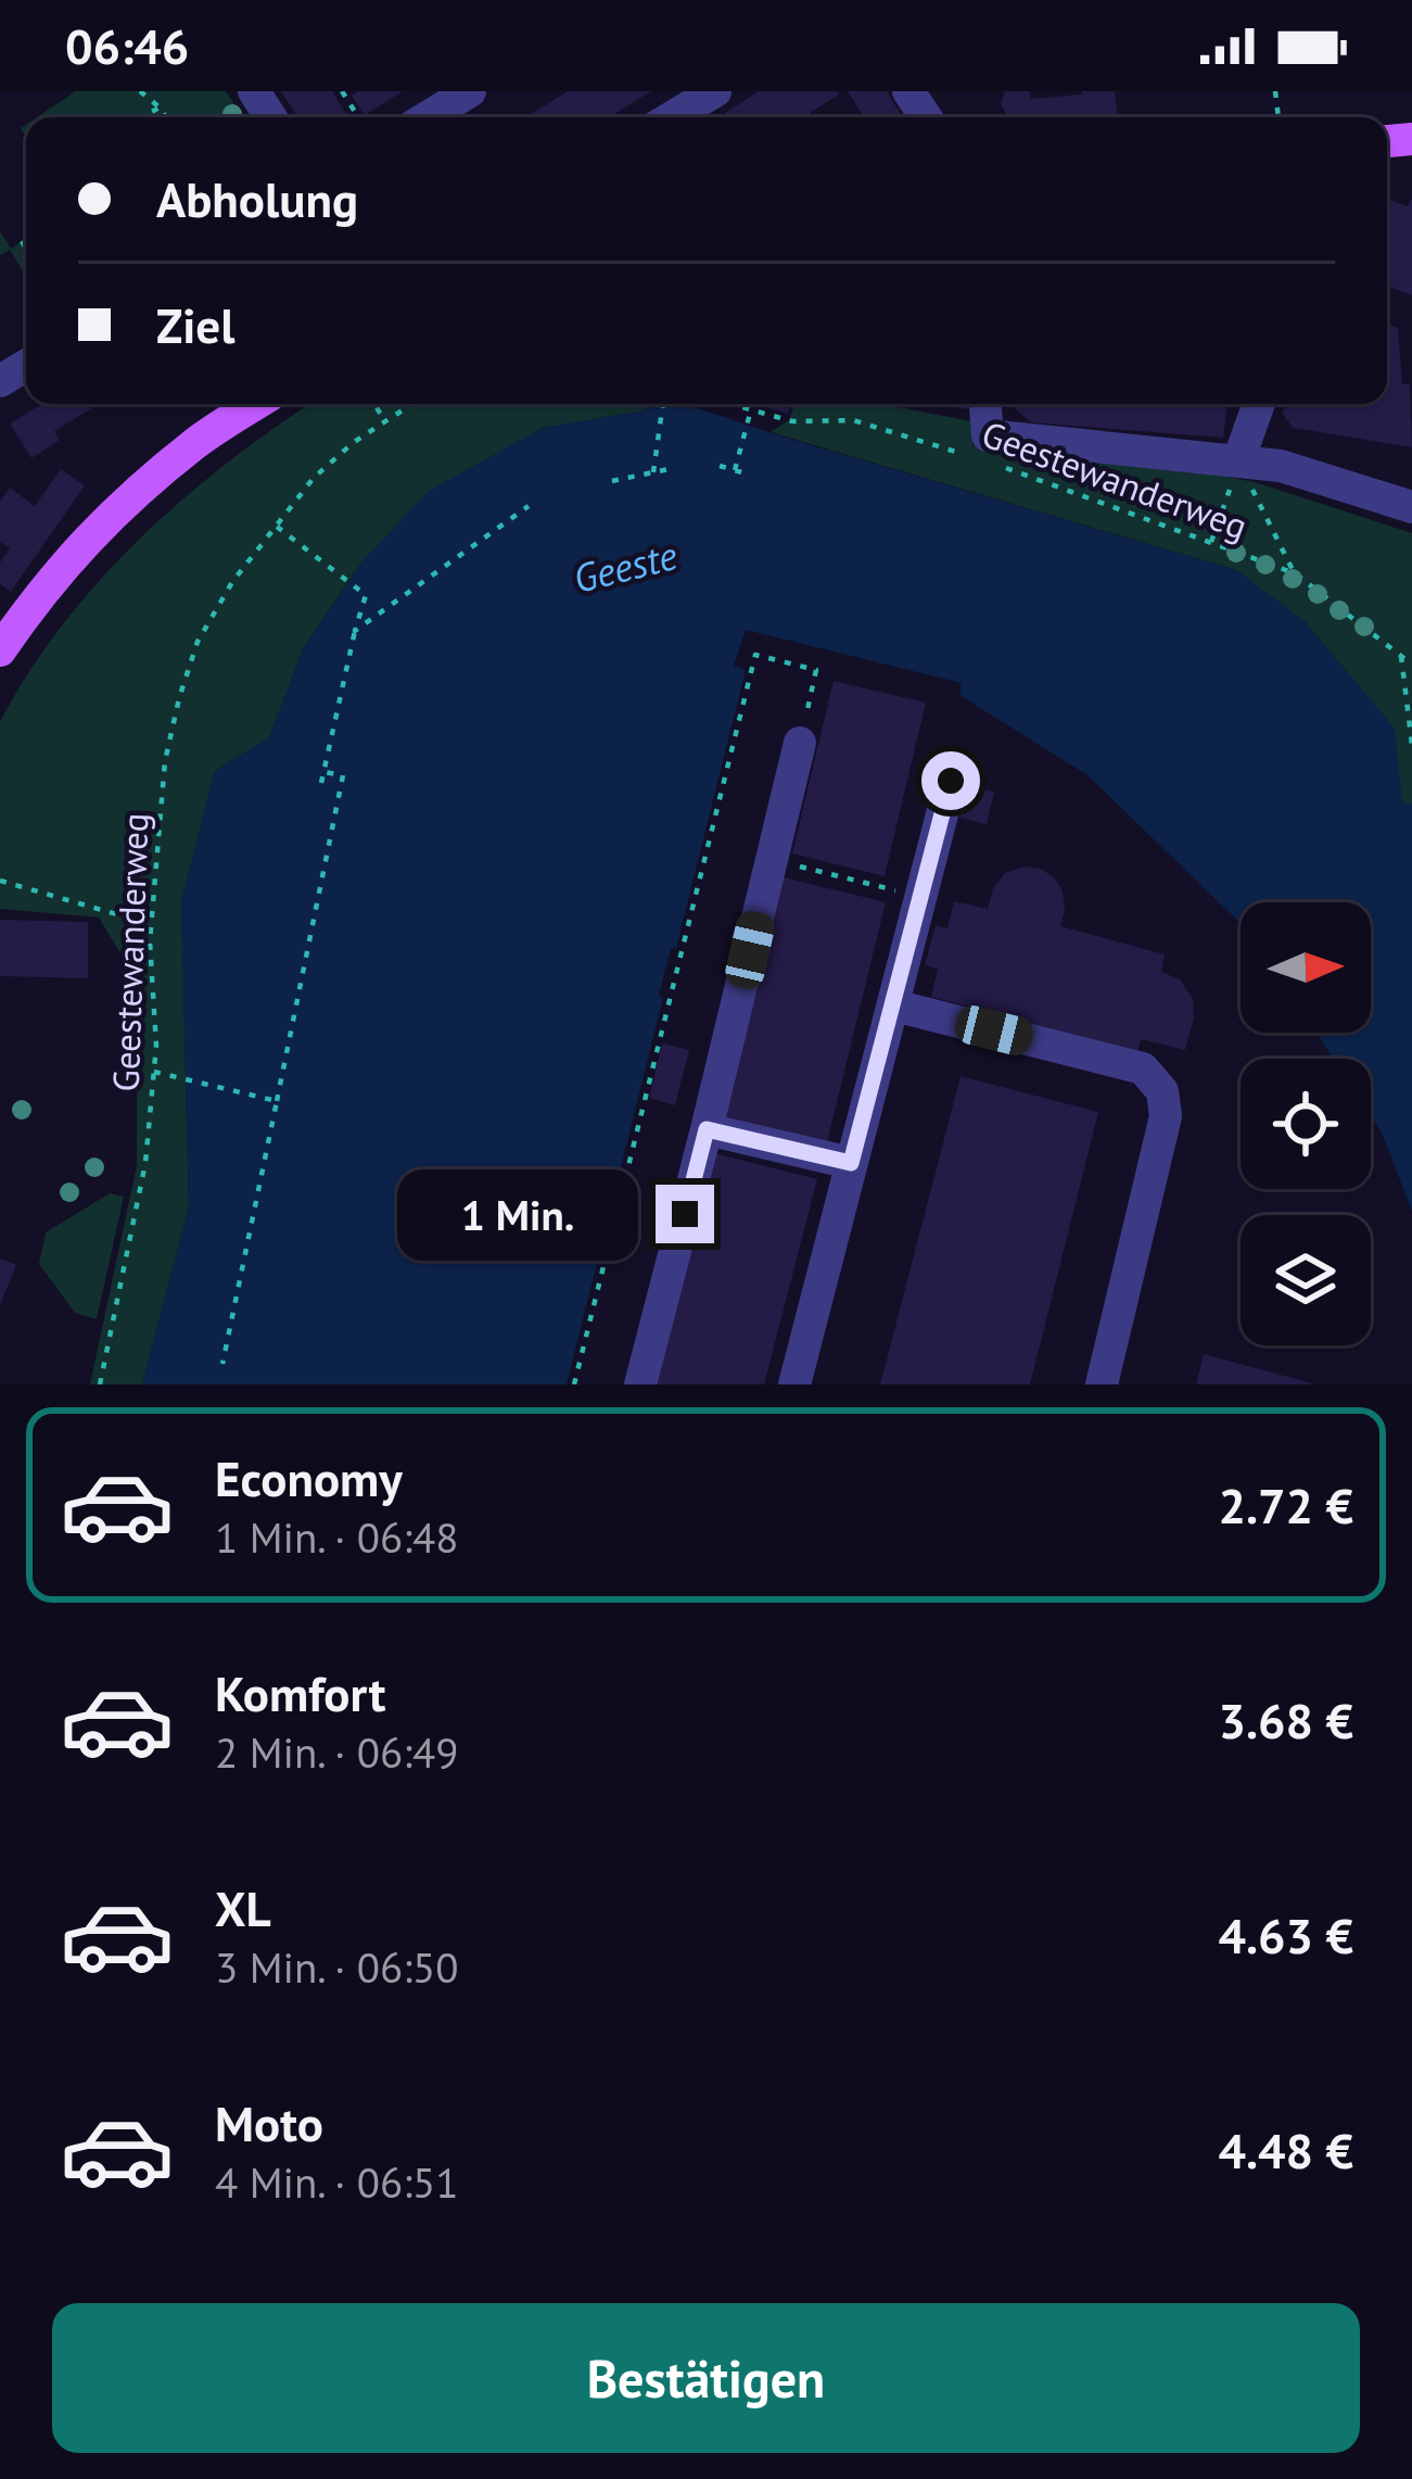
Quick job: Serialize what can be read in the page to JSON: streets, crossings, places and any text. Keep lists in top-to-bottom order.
{
  "streets": {
    "path": ["Geestewanderweg"]
  },
  "water": ["Geeste"],
  "north": "right",
  "page": {
    "status": "06:46",
    "banner": ["Abholung", "Ziel"],
    "bubble": "1 Min.",
    "list": [
      {
        "name": "Economy",
        "note": "1 Min. · 06:48",
        "value": "2.72 €"
      },
      {
        "name": "Komfort",
        "note": "2 Min. · 06:49",
        "value": "3.68 €"
      },
      {
        "name": "XL",
        "note": "3 Min. · 06:50",
        "value": "4.63 €"
      },
      {
        "name": "Moto",
        "note": "4 Min. · 06:51",
        "value": "4.48 €"
      }
    ],
    "buttons": "Bestätigen"
  }
}
